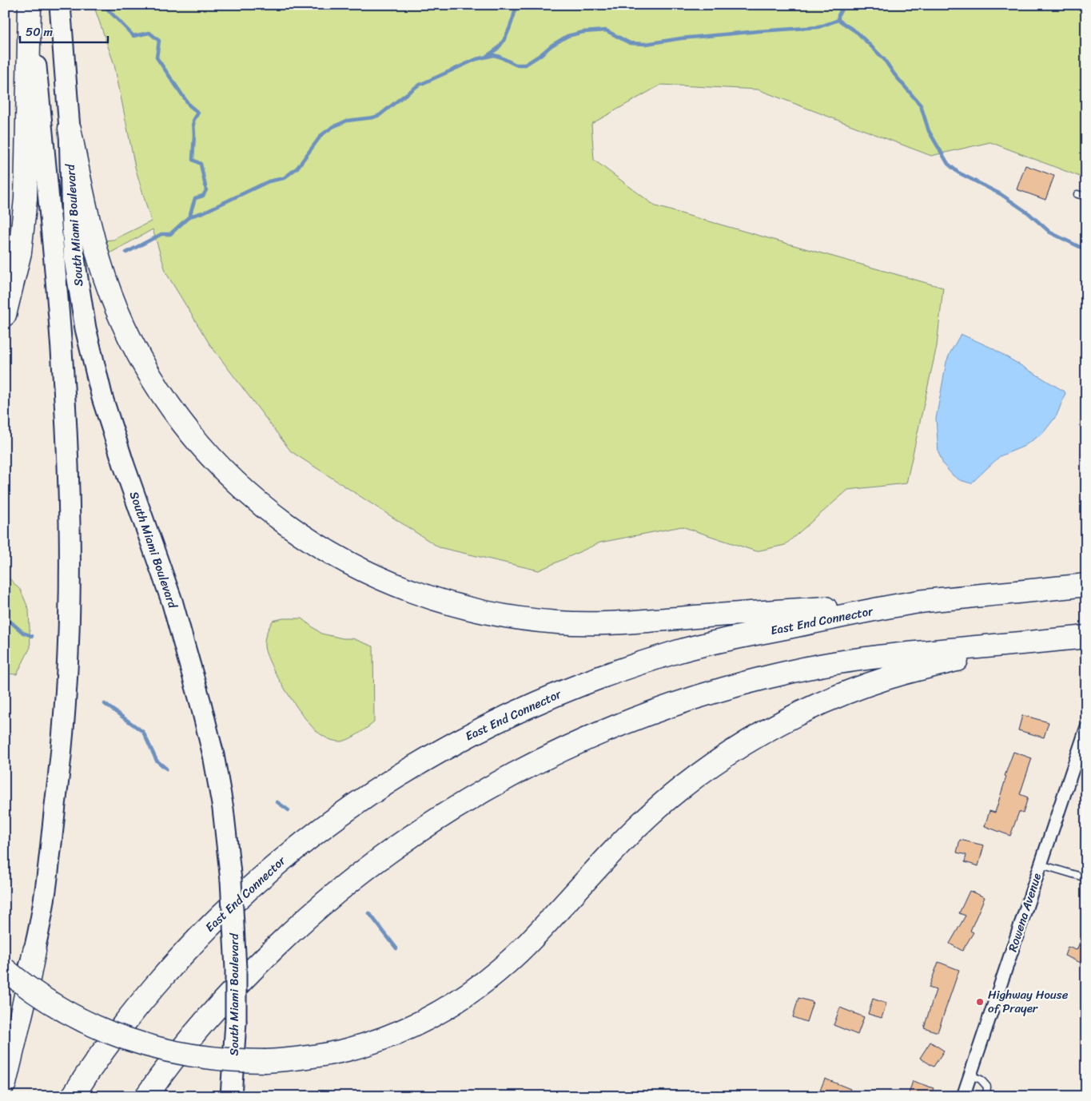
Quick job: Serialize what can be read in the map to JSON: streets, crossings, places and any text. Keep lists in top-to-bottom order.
{
  "streets": {
    "highway": ["South Miami Boulevard", "East End Connector"],
    "street": ["Rowena Avenue"]
  },
  "places": ["Highway House of Prayer"],
  "scale_bar": "50 m"
}
